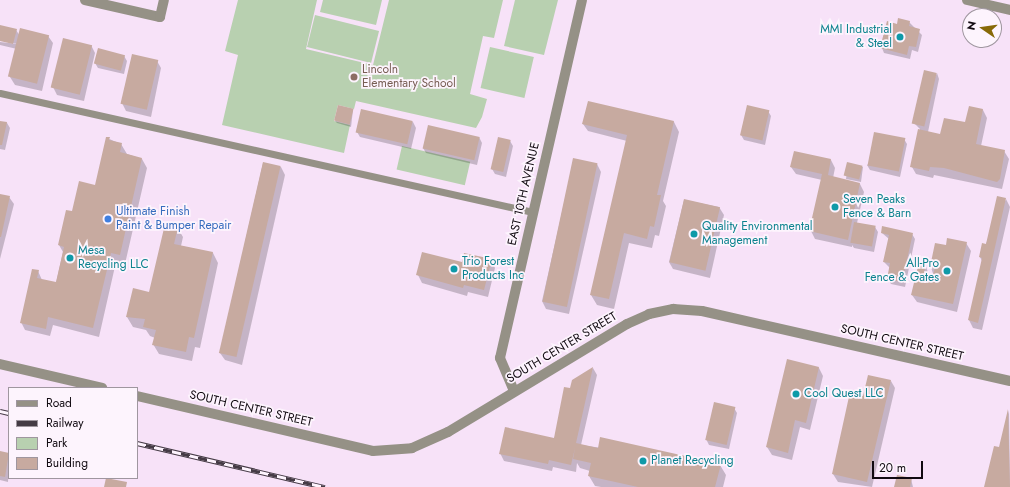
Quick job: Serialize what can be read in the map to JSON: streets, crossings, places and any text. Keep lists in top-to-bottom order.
{
  "streets": {
    "street": ["EAST 10TH AVENUE", "SOUTH CENTER STREET"]
  },
  "crossings": [
    ["EAST 10TH AVENUE", "SOUTH CENTER STREET"]
  ],
  "places": [
    "MMI Industrial & Steel",
    "Lincoln Elementary School",
    "Seven Peaks Fence & Barn",
    "Ultimate Finish Paint & Bumper Repair",
    "Quality Environmental Management",
    "Mesa Recycling LLC",
    "Trio Forest Products Inc",
    "All-Pro Fence & Gates",
    "Cool Quest LLC",
    "Planet Recycling"
  ],
  "legend": [
    "Road",
    "Railway",
    "Park",
    "Building"
  ],
  "scale_bar": "20 m",
  "north": "left"
}
